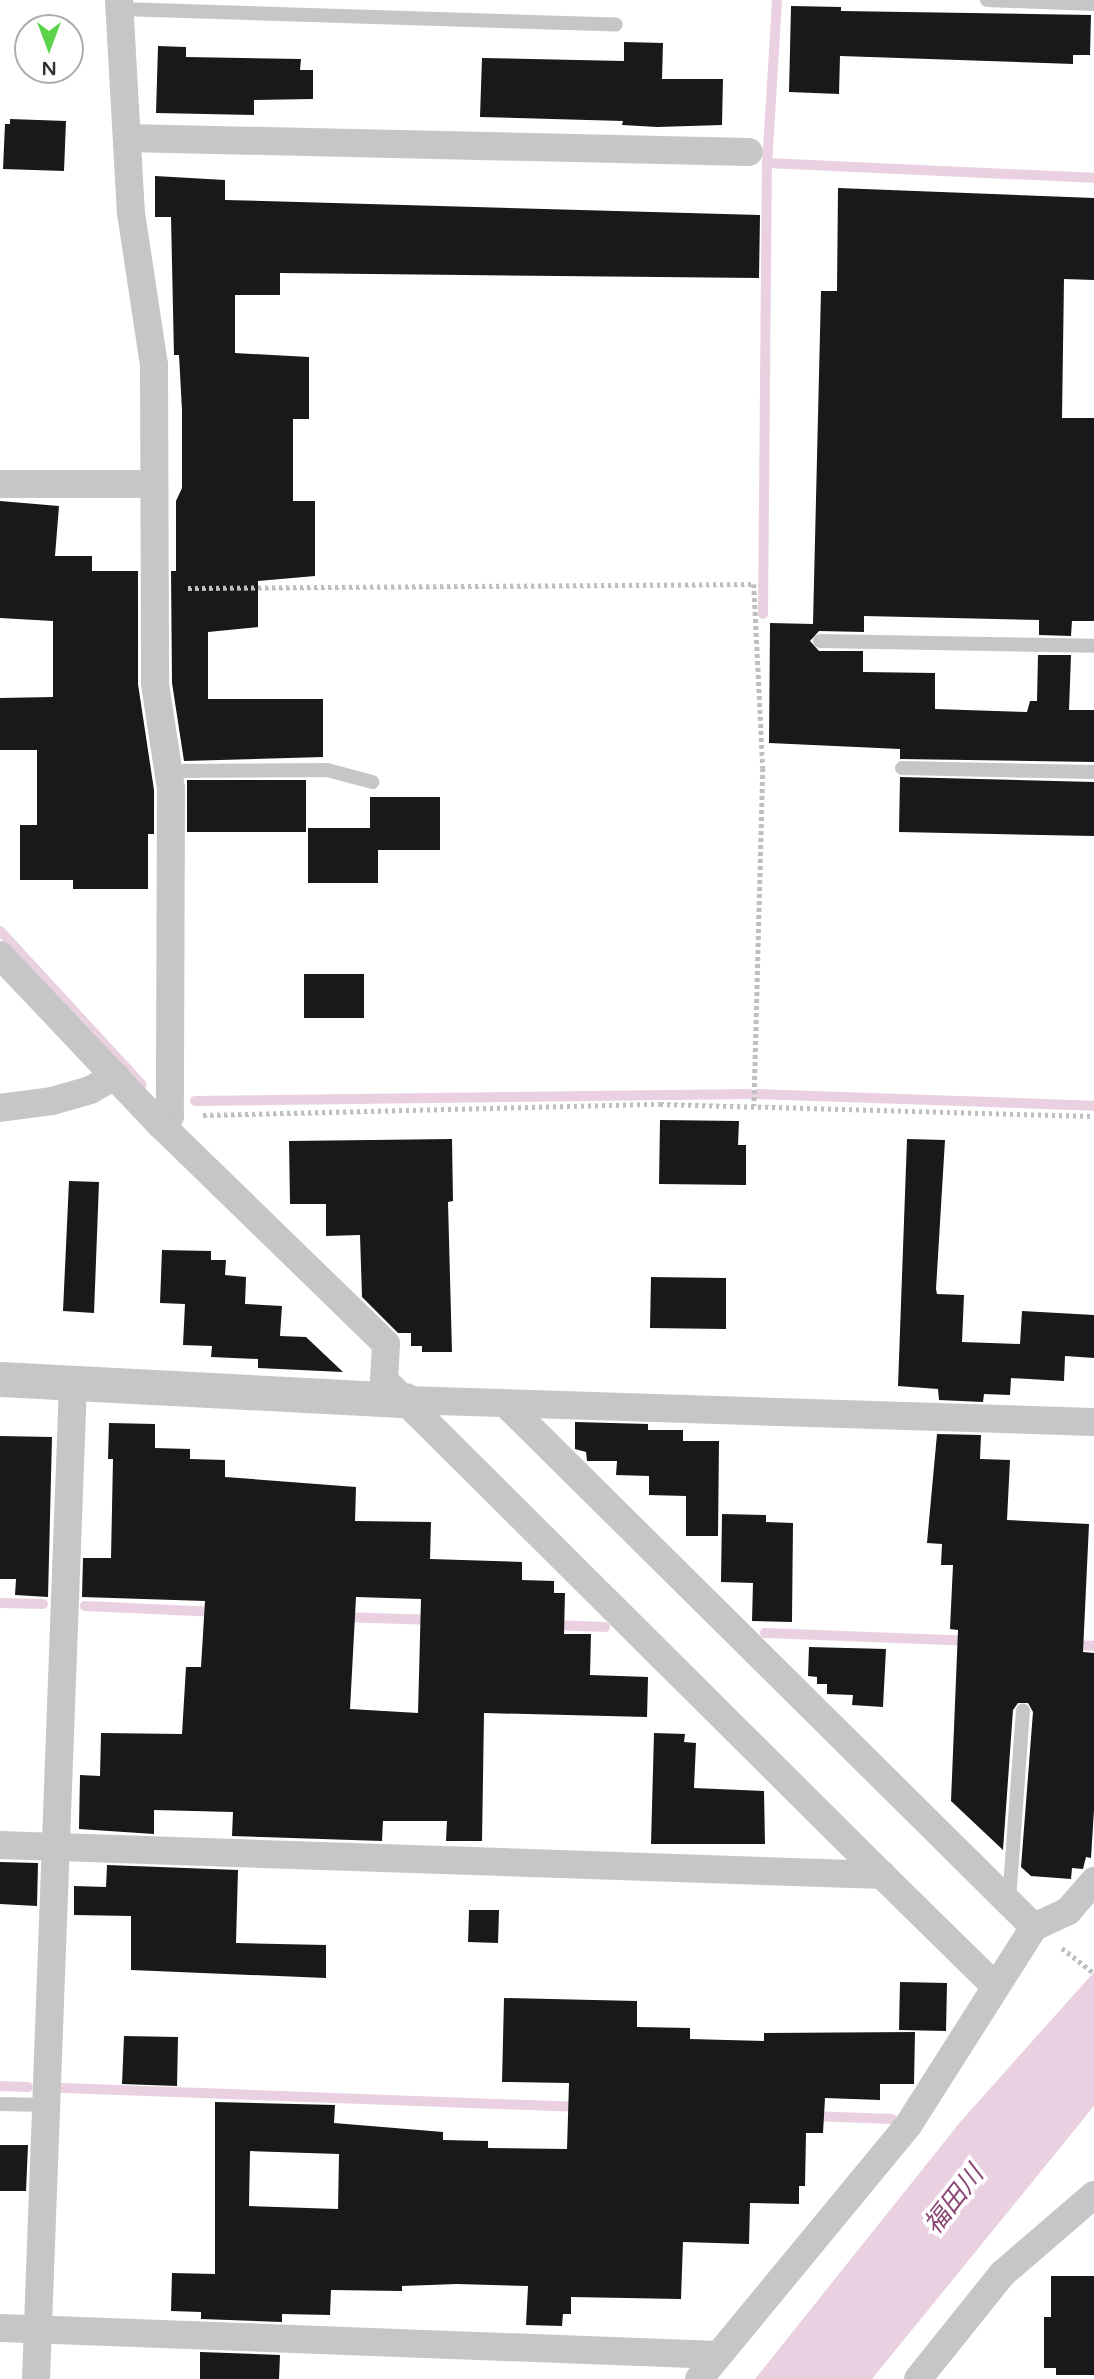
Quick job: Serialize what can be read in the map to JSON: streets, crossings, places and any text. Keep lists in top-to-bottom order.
{
  "water": ["福田川"],
  "north": "bottom"
}
